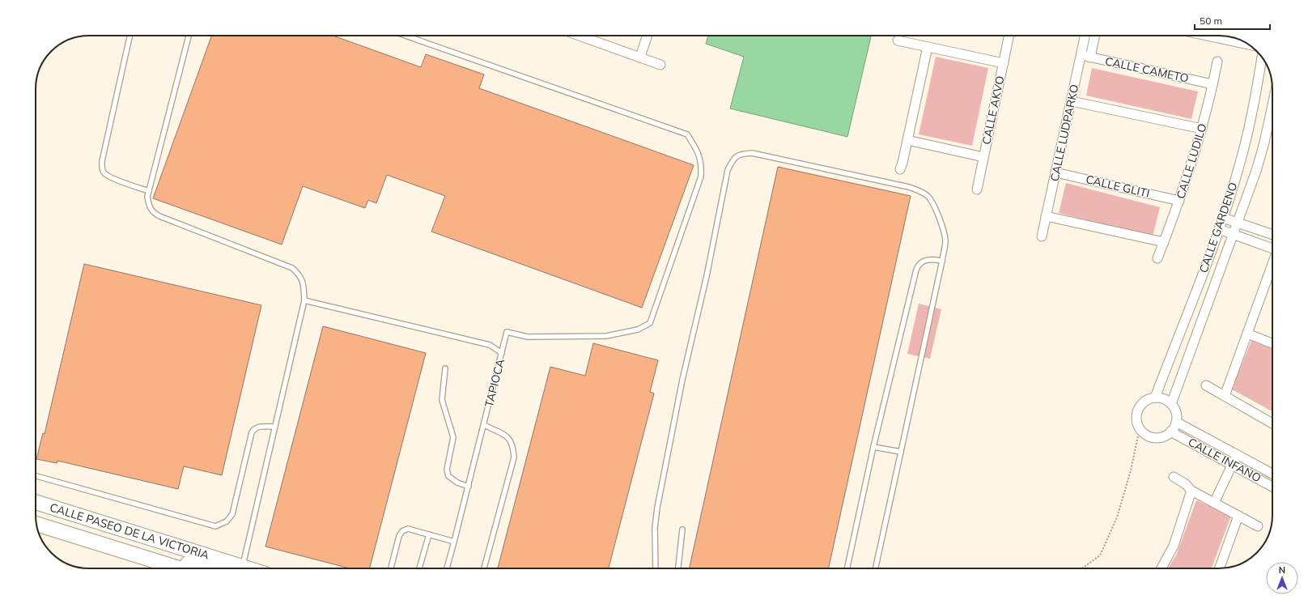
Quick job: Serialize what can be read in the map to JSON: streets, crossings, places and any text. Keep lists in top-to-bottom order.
{
  "streets": {
    "main road": ["CALLE PASEO DE LA VICTORIA"],
    "street": [
      "CALLE CAMETO",
      "CALLE AKVO",
      "CALLE LUDPARKO",
      "CALLE LUDILO",
      "CALLE GLITI",
      "CALLE GARDENO",
      "CALLE INFANO"
    ],
    "lane": ["TAPIOCA"]
  },
  "crossings": [
    ["CALLE CAMETO", "CALLE LUDPARKO"],
    ["CALLE CAMETO", "CALLE LUDILO"],
    ["CALLE LUDPARKO", "CALLE GLITI"],
    ["CALLE LUDILO", "CALLE GLITI"],
    ["CALLE GARDENO", "CALLE INFANO"]
  ],
  "scale_bar": "50 m",
  "north": "top"
}
